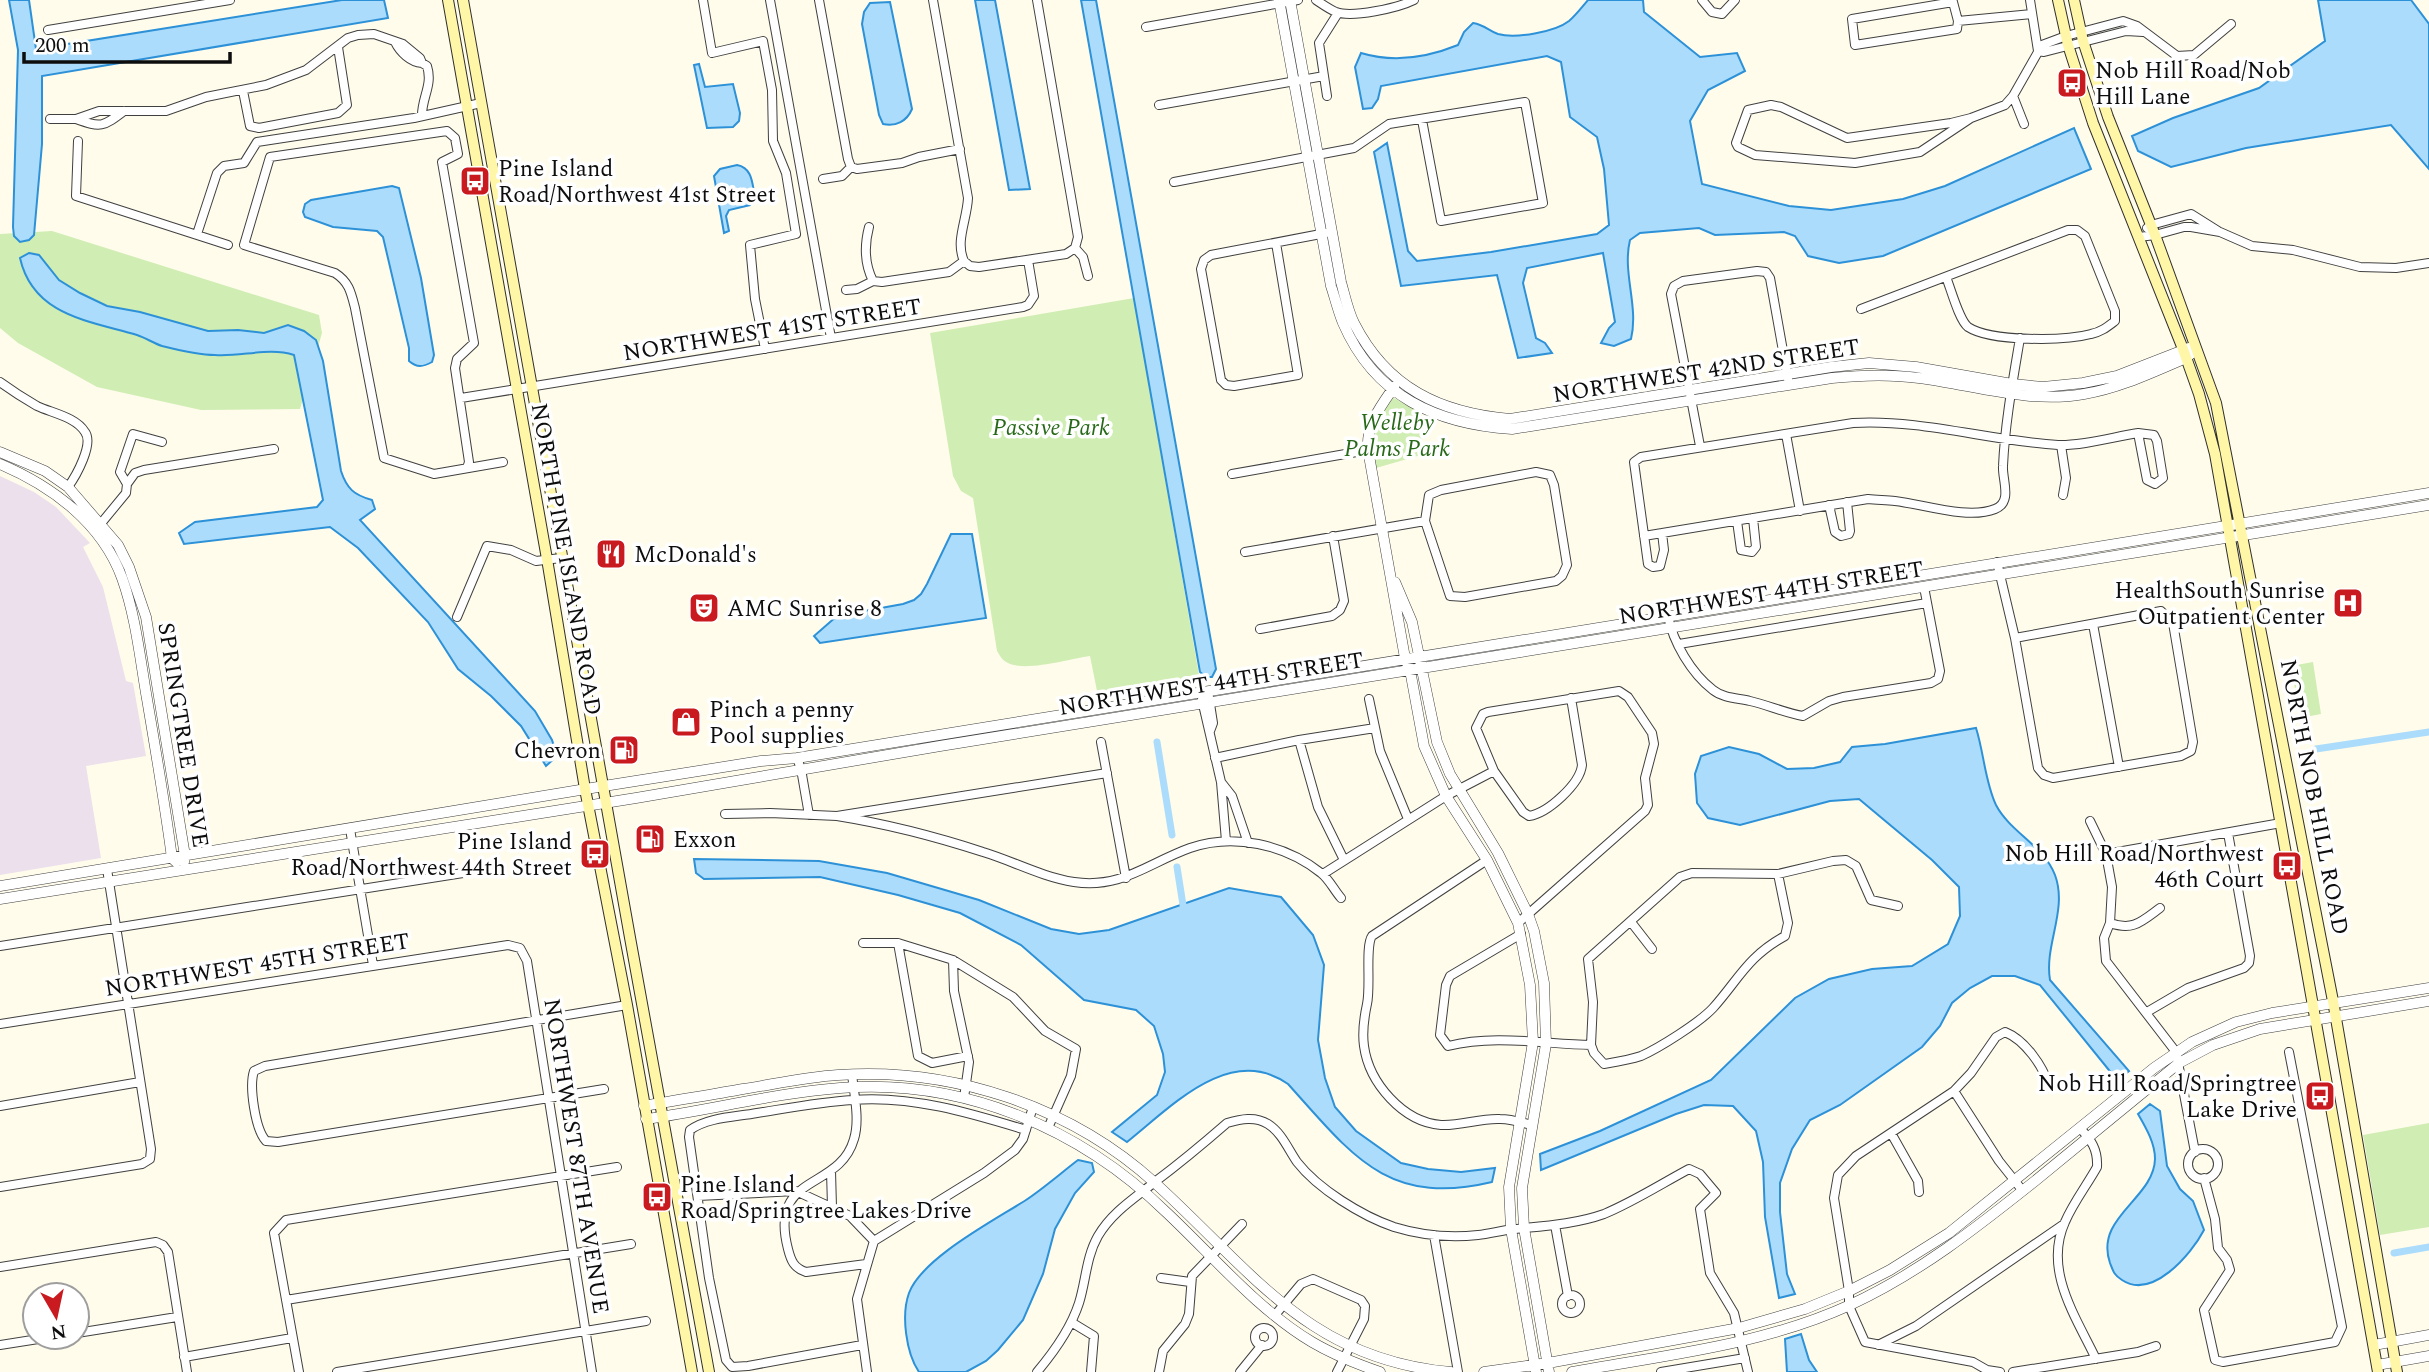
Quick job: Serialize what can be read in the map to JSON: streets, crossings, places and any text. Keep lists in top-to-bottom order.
{
  "streets": {
    "main road": ["NORTH PINE ISLAND ROAD", "NORTH NOB HILL ROAD"],
    "street": [
      "NORTHWEST 41ST STREET",
      "NORTHWEST 42ND STREET",
      "NORTHWEST 44TH STREET",
      "SPRINGTREE DRIVE",
      "NORTHWEST 45TH STREET",
      "NORTHWEST 87TH AVENUE"
    ]
  },
  "crossings": [
    ["NORTHWEST 41ST STREET", "NORTH PINE ISLAND ROAD"],
    ["NORTHWEST 42ND STREET", "NORTH NOB HILL ROAD"],
    ["NORTH PINE ISLAND ROAD", "NORTHWEST 44TH STREET"],
    ["NORTHWEST 44TH STREET", "SPRINGTREE DRIVE"],
    ["NORTHWEST 44TH STREET", "NORTH NOB HILL ROAD"],
    ["NORTHWEST 45TH STREET", "NORTHWEST 87TH AVENUE"]
  ],
  "parks": ["Welleby Palms Park", "Passive Park"],
  "places": {
    "bus stop": [
      "Nob Hill Road/Nob Hill Lane",
      "Pine Island Road/Northwest 41st Street",
      "Pine Island Road/Northwest 44th Street",
      "Nob Hill Road/Northwest 46th Court",
      "Nob Hill Road/Springtree Lake Drive",
      "Pine Island Road/Springtree Lakes Drive"
    ],
    "restaurant": ["McDonald's"],
    "hospital": ["HealthSouth Sunrise Outpatient Center"],
    "theatre": ["AMC Sunrise 8"],
    "shop": ["Pinch a penny Pool supplies"],
    "fuel station": ["Chevron", "Exxon"]
  },
  "scale_bar": "200 m",
  "north": "bottom"
}
